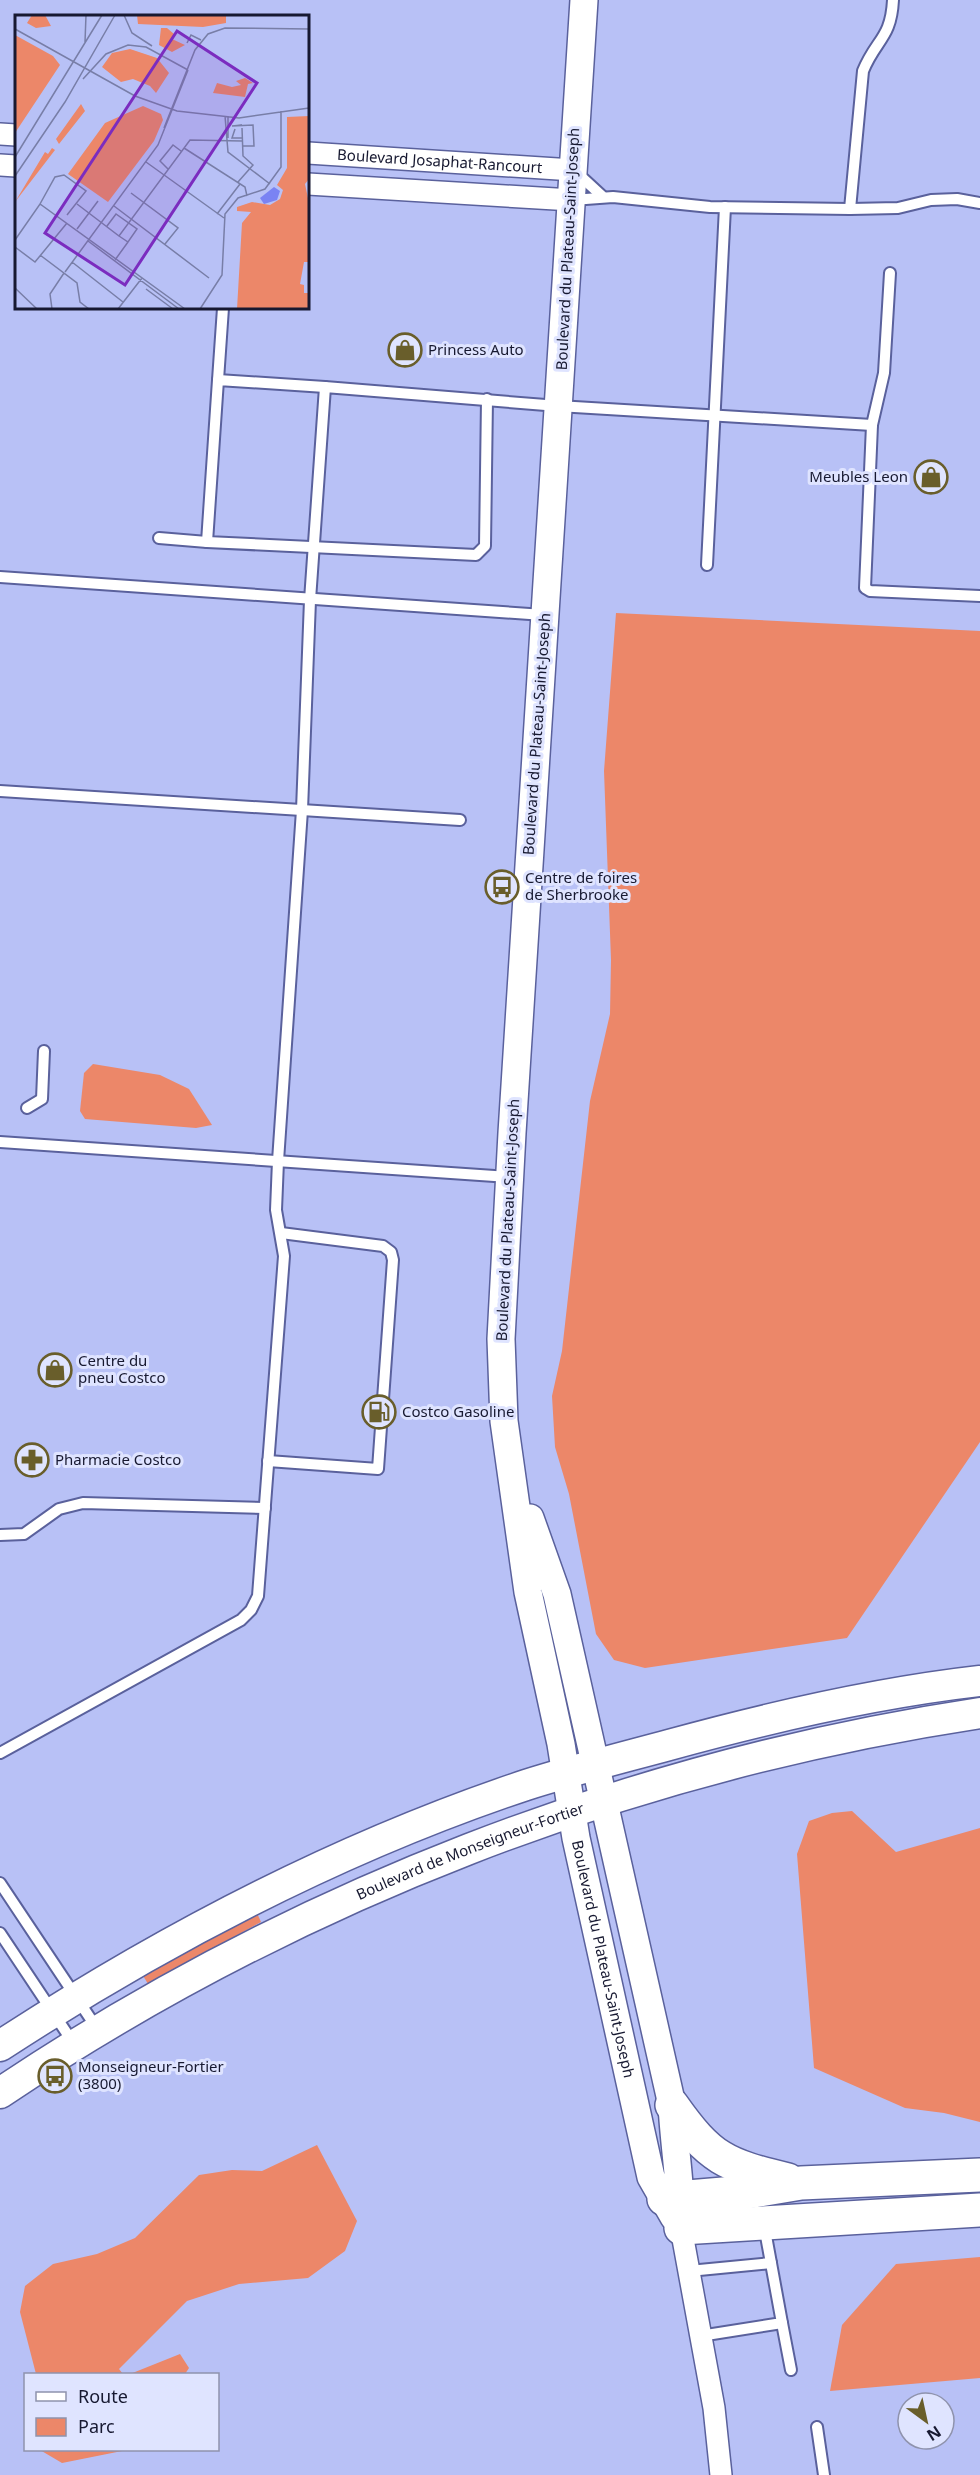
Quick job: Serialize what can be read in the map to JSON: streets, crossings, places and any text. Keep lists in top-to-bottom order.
{
  "streets": {
    "main road": ["Boulevard de Monseigneur-Fortier"],
    "street": ["Boulevard Josaphat-Rancourt", "Boulevard du Plateau-Saint-Joseph"]
  },
  "crossings": [
    ["Boulevard Josaphat-Rancourt", "Boulevard du Plateau-Saint-Joseph"],
    ["Boulevard du Plateau-Saint-Joseph", "Boulevard de Monseigneur-Fortier"]
  ],
  "places": {
    "shop": ["Princess Auto", "Meubles Leon", "Centre du pneu Costco"],
    "bus stop": ["Centre de foires de Sherbrooke", "Monseigneur-Fortier (3800)"],
    "fuel station": ["Costco Gasoline"],
    "pharmacy": ["Pharmacie Costco"]
  },
  "legend": ["Route", "Parc"],
  "north": "bottom right"
}
